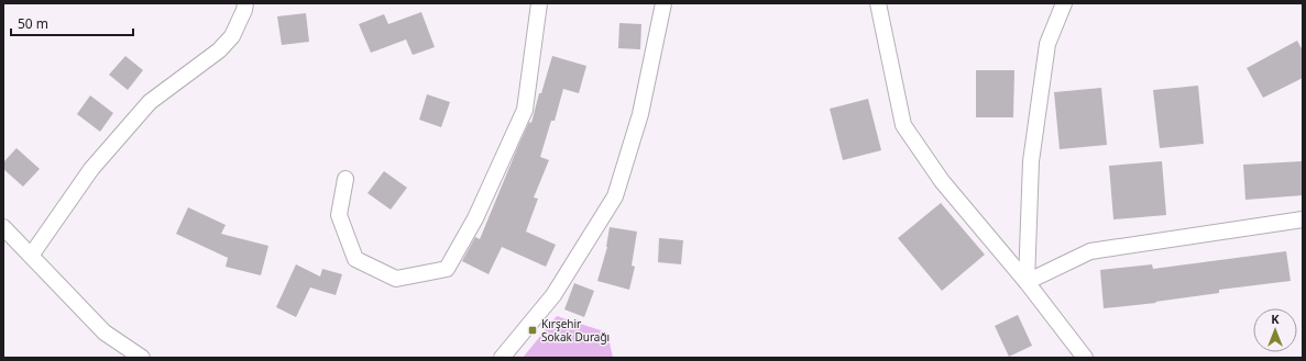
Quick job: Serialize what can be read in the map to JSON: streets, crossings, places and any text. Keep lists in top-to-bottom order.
{
  "places": {
    "transit": ["Kırşehir Sokak Durağı"]
  },
  "scale_bar": "50 m",
  "north": "top"
}
